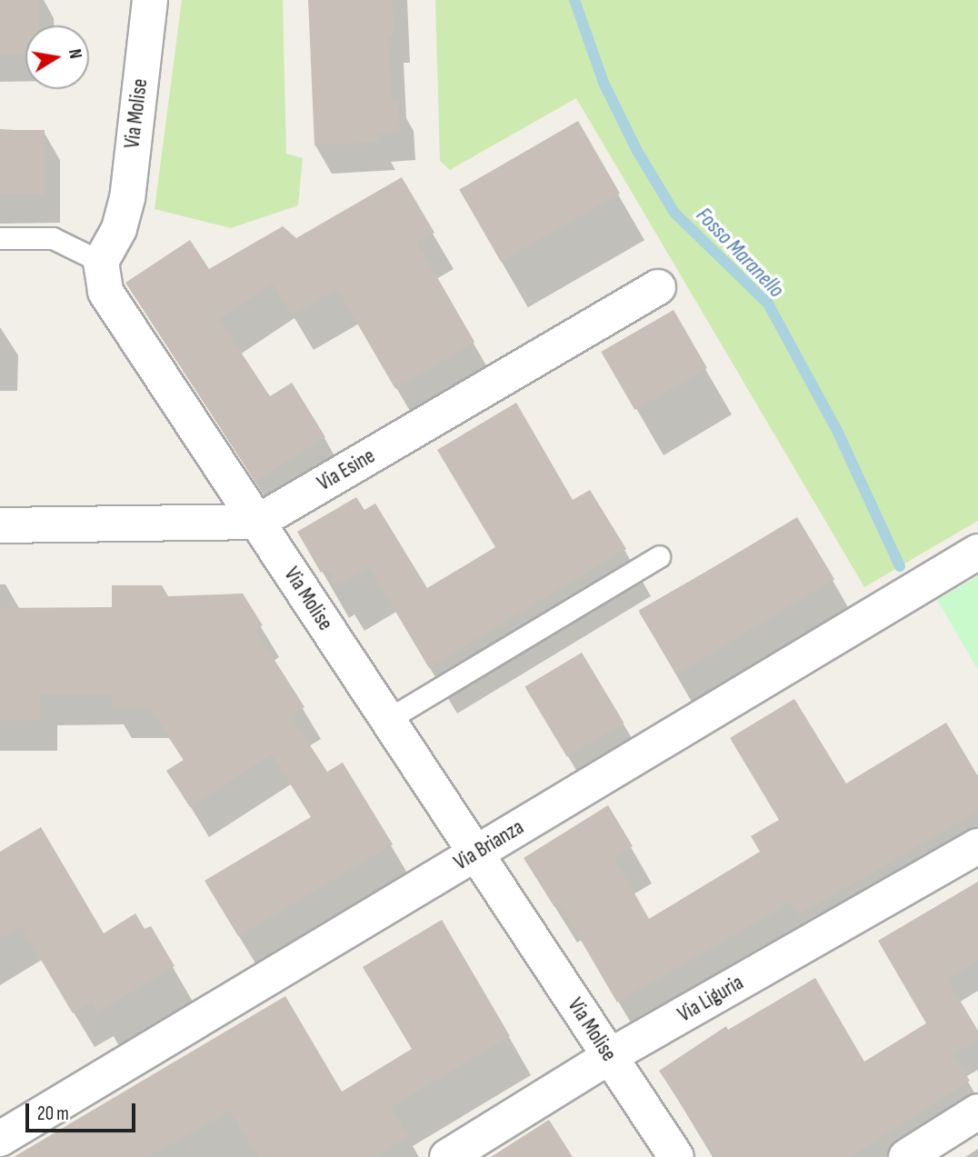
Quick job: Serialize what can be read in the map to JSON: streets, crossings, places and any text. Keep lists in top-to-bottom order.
{
  "streets": {
    "street": [
      "Via Molise",
      "Via Esine",
      "Via Brianza",
      "Via Liguria"
    ]
  },
  "crossings": [
    ["Via Molise", "Via Esine"],
    ["Via Molise", "Via Brianza"],
    ["Via Molise", "Via Liguria"]
  ],
  "water": ["Fosso Maranello"],
  "scale_bar": "20 m",
  "north": "right"
}
